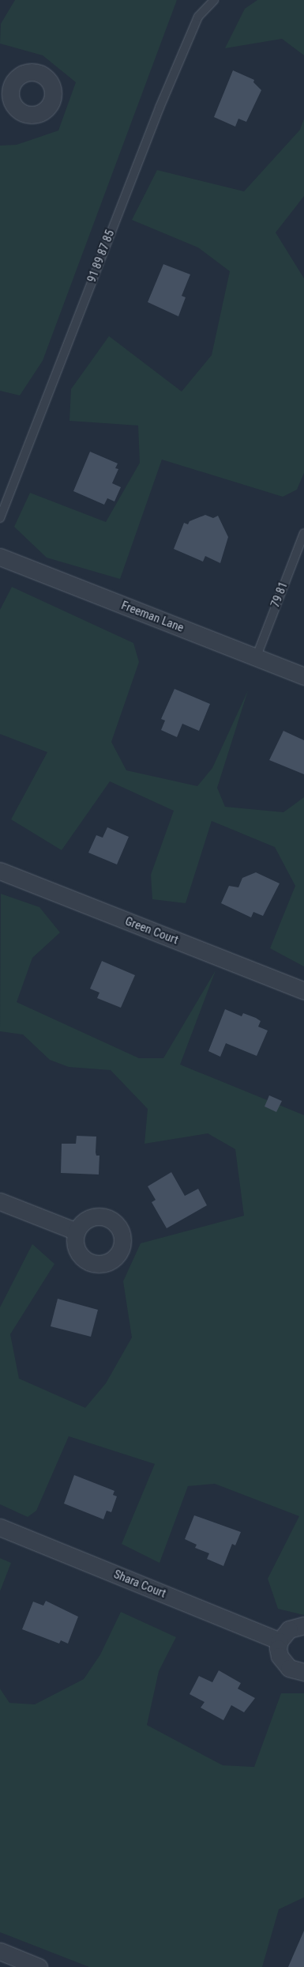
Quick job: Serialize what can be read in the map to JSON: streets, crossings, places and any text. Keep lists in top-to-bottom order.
{
  "streets": {
    "street": ["Freeman Lane", "Green Court", "Shara Court"],
    "lane": ["91 89 87 85", "79 81"]
  },
  "crossings": [
    ["79 81", "Freeman Lane"]
  ]
}
